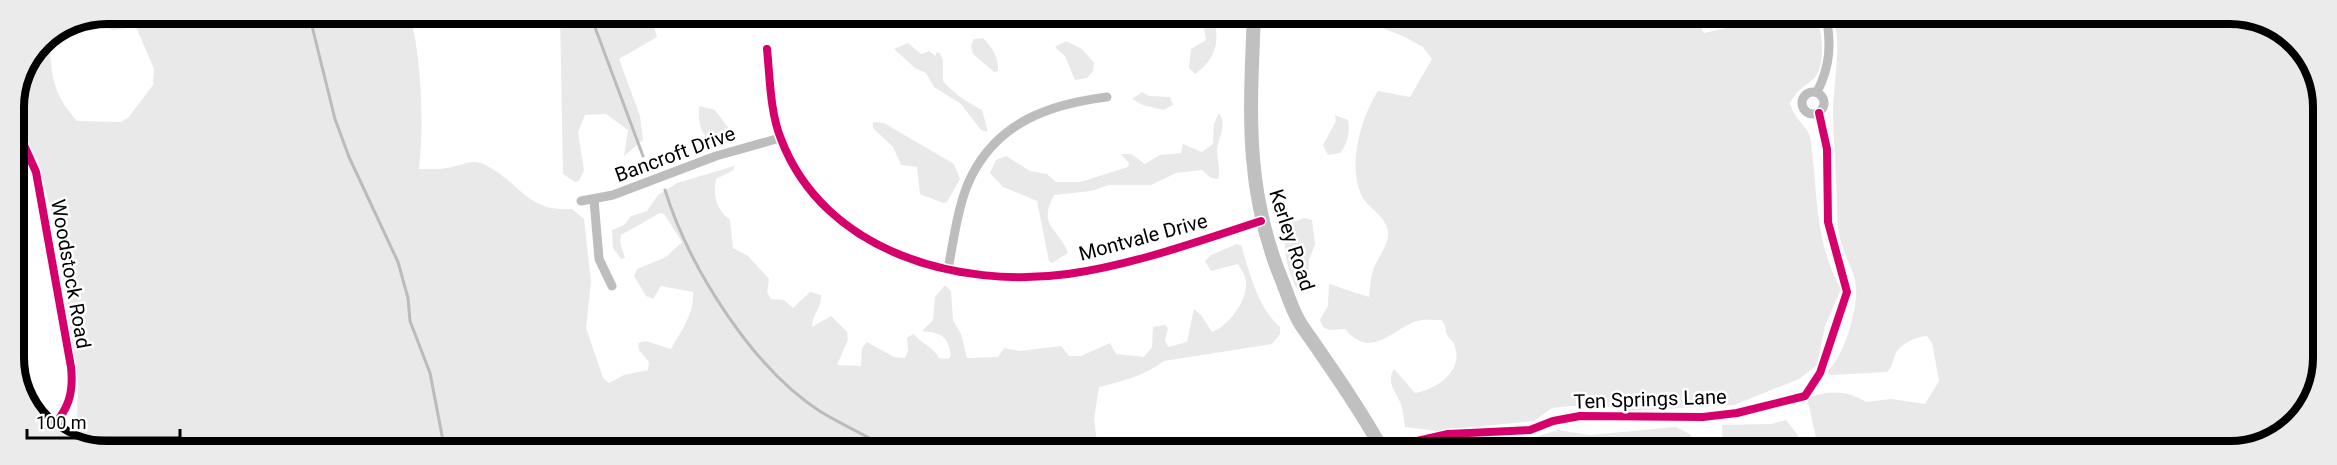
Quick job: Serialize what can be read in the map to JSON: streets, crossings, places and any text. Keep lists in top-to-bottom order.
{
  "streets": {
    "street": [
      "Bancroft Drive",
      "Montvale Drive",
      "Kerley Road",
      "Woodstock Road",
      "Ten Springs Lane"
    ]
  },
  "crossings": [
    ["Bancroft Drive", "Montvale Drive"],
    ["Montvale Drive", "Kerley Road"]
  ],
  "scale_bar": "100 m"
}
